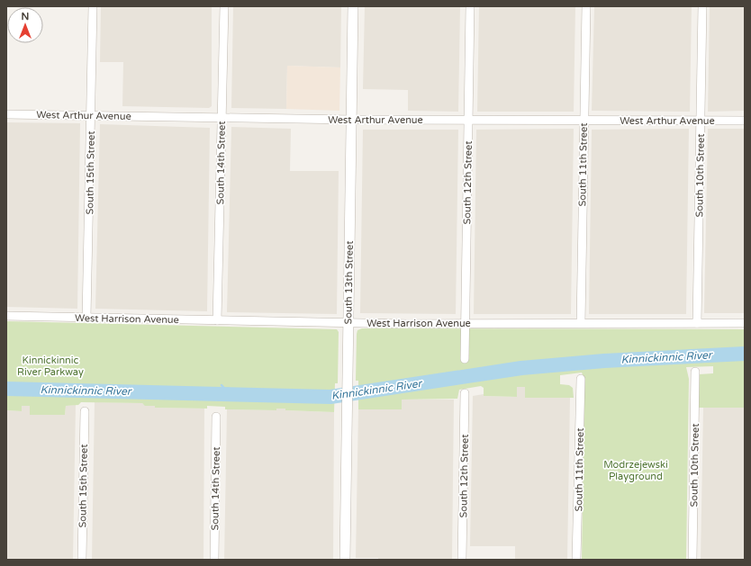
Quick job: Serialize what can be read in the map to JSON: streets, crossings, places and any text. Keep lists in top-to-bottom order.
{
  "streets": {
    "street": [
      "West Arthur Avenue",
      "South 14th Street",
      "South 11th Street",
      "South 15th Street",
      "South 10th Street",
      "South 12th Street",
      "South 13th Street",
      "West Harrison Avenue"
    ]
  },
  "crossings": [
    ["West Arthur Avenue", "South 14th Street"],
    ["West Arthur Avenue", "South 11th Street"],
    ["West Arthur Avenue", "South 15th Street"],
    ["West Arthur Avenue", "South 10th Street"],
    ["West Arthur Avenue", "South 12th Street"],
    ["West Arthur Avenue", "South 13th Street"],
    ["South 14th Street", "West Harrison Avenue"],
    ["South 11th Street", "West Harrison Avenue"],
    ["South 15th Street", "West Harrison Avenue"],
    ["South 10th Street", "West Harrison Avenue"],
    ["South 12th Street", "West Harrison Avenue"],
    ["South 13th Street", "West Harrison Avenue"]
  ],
  "water": ["Kinnickinnic River"],
  "parks": ["Kinnickinnic River Parkway", "Modrzejewski Playground"],
  "north": "top"
}
